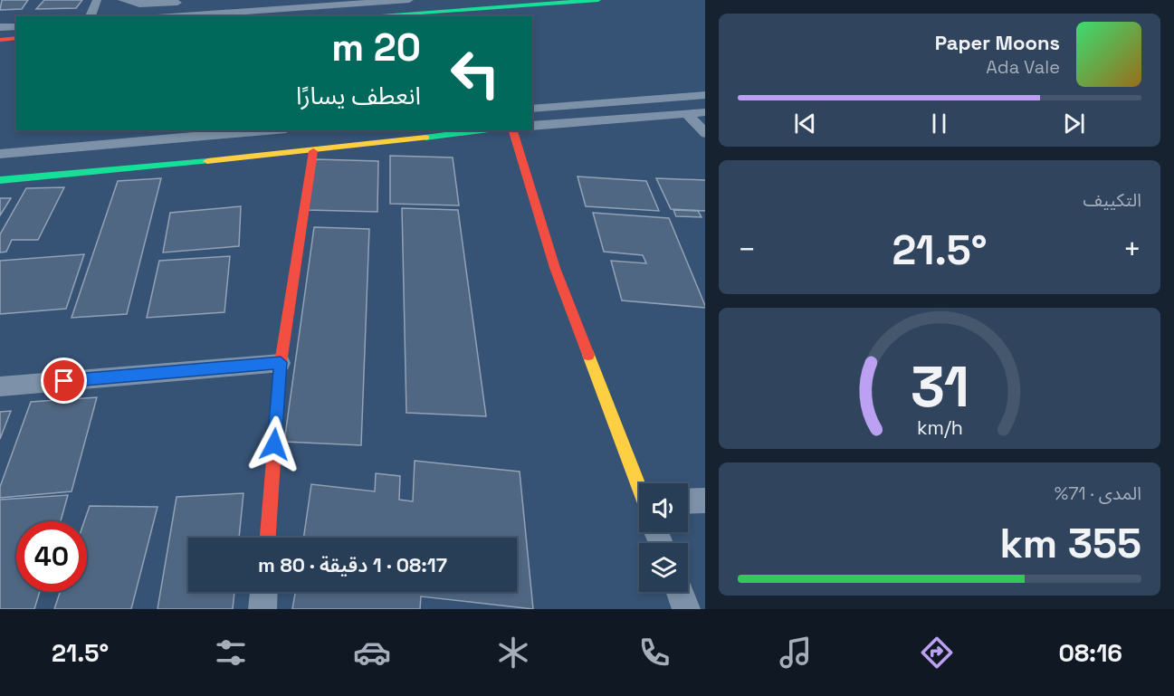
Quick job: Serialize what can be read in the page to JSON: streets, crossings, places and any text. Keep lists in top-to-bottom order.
{
  "page": {
    "turn": ["20 m", "انعطف يسارًا"],
    "song": ["Paper Moons", "Ada Vale"],
    "tile": [
      "التكييف",
      ["المدى · 71%", "355 km"]
    ],
    "heat": ["−", "21.5°", "+"],
    "limit": "40",
    "trip": "08:17 · 1 دقيقة · 80 m",
    "tabs": ["08:16", "21.5°"],
    "gauge": ["31", "km/h"]
  }
}
